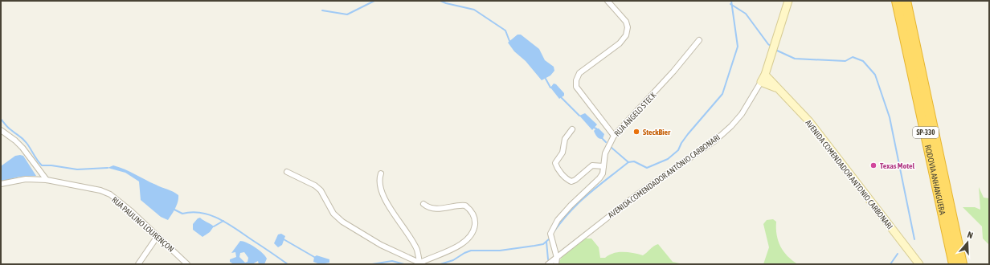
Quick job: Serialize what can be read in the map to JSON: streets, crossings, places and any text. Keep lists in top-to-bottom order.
{
  "streets": {
    "highway": ["SP-330", "RODOVIA ANHANGUERA"],
    "main road": ["AVENIDA COMENDADOR ANTONIO CARBONARI", "AVENIDA COMENDADOR ANTÔNIO CARBONARI"],
    "street": ["RUA ÂNGELO STECK", "RUA PAULINO LOURENÇON"]
  },
  "crossings": [
    ["RUA ÂNGELO STECK", "AVENIDA COMENDADOR ANTÔNIO CARBONARI"],
    ["AVENIDA COMENDADOR ANTONIO CARBONARI", "AVENIDA COMENDADOR ANTÔNIO CARBONARI"]
  ],
  "places": ["SteckBier", "Texas Motel"],
  "north": "top"
}
